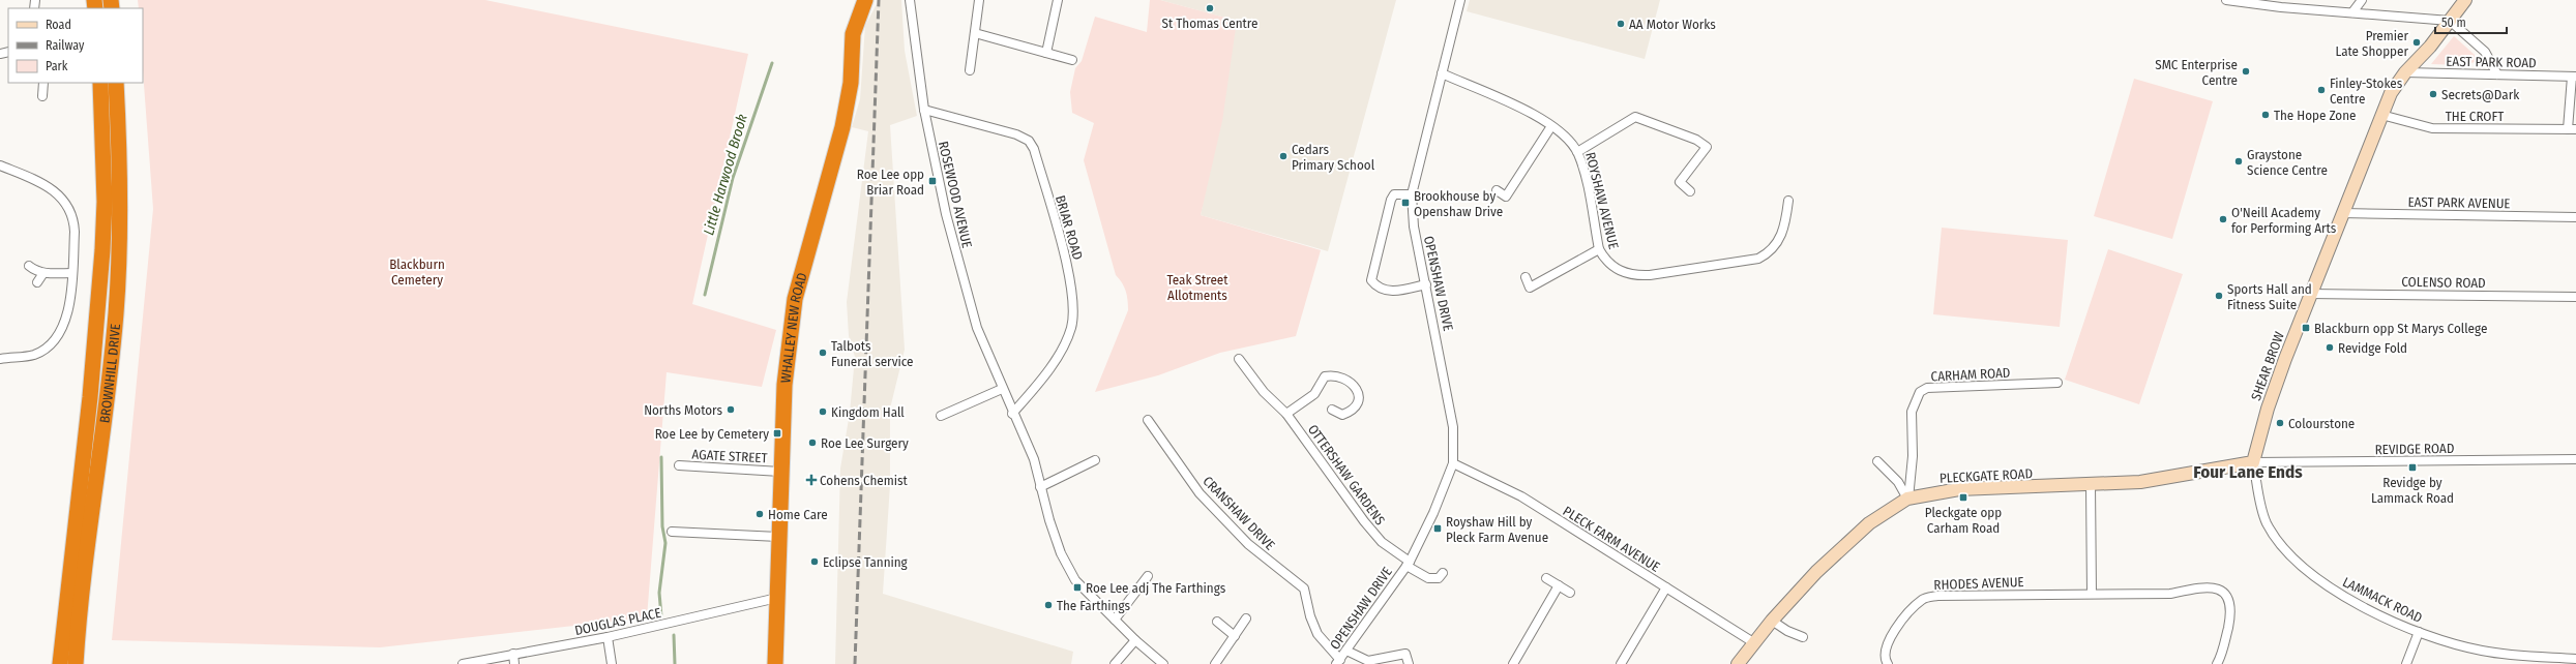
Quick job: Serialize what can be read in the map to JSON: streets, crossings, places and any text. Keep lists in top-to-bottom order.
{
  "streets": {
    "highway": ["WHALLEY NEW ROAD", "BROWNHILL DRIVE"],
    "main road": ["SHEAR BROW", "PLECKGATE ROAD"],
    "street": [
      "EAST PARK ROAD",
      "THE CROFT",
      "ROSEWOOD AVENUE",
      "ROYSHAW AVENUE",
      "EAST PARK AVENUE",
      "BRIAR ROAD",
      "COLENSO ROAD",
      "OPENSHAW DRIVE",
      "CARHAM ROAD",
      "REVIDGE ROAD",
      "AGATE STREET",
      "OTTERSHAW GARDENS",
      "CRANSHAW DRIVE",
      "PLECK FARM AVENUE",
      "RHODES AVENUE",
      "LAMMACK ROAD",
      "DOUGLAS PLACE"
    ]
  },
  "crossings": [
    ["EAST PARK ROAD", "SHEAR BROW"],
    ["THE CROFT", "SHEAR BROW"],
    ["ROSEWOOD AVENUE", "BRIAR ROAD"],
    ["ROYSHAW AVENUE", "OPENSHAW DRIVE"],
    ["EAST PARK AVENUE", "SHEAR BROW"],
    ["COLENSO ROAD", "SHEAR BROW"],
    ["OPENSHAW DRIVE", "OTTERSHAW GARDENS"],
    ["OPENSHAW DRIVE", "CRANSHAW DRIVE"],
    ["OPENSHAW DRIVE", "PLECK FARM AVENUE"],
    ["WHALLEY NEW ROAD", "AGATE STREET"],
    ["WHALLEY NEW ROAD", "DOUGLAS PLACE"],
    ["SHEAR BROW", "REVIDGE ROAD"],
    ["SHEAR BROW", "PLECKGATE ROAD"],
    ["SHEAR BROW", "LAMMACK ROAD"],
    ["CARHAM ROAD", "PLECKGATE ROAD"],
    ["REVIDGE ROAD", "PLECKGATE ROAD"],
    ["REVIDGE ROAD", "LAMMACK ROAD"],
    ["PLECKGATE ROAD", "PLECK FARM AVENUE"],
    ["PLECKGATE ROAD", "LAMMACK ROAD"]
  ],
  "districts": ["Four Lane Ends"],
  "water": ["Little Harwood Brook"],
  "parks": ["Blackburn Cemetery", "Teak Street Allotments"],
  "places": {
    "other": [
      "St Thomas Centre",
      "AA Motor Works",
      "Premier Late Shopper",
      "SMC Enterprise Centre",
      "Finley-Stokes Centre",
      "Secrets@Dark",
      "The Hope Zone",
      "Cedars Primary School",
      "Graystone Science Centre",
      "O'Neill Academy for Performing Arts",
      "Sports Hall and Fitness Suite",
      "Revidge Fold",
      "Talbots Funeral service",
      "Norths Motors",
      "Kingdom Hall",
      "Colourstone",
      "Roe Lee Surgery",
      "Home Care",
      "Eclipse Tanning",
      "The Farthings"
    ],
    "transit": [
      "Roe Lee opp Briar Road",
      "Brookhouse by Openshaw Drive",
      "Blackburn opp St Marys College",
      "Roe Lee by Cemetery",
      "Revidge by Lammack Road",
      "Pleckgate opp Carham Road",
      "Royshaw Hill by Pleck Farm Avenue",
      "Roe Lee adj The Farthings"
    ],
    "health": ["Cohens Chemist"]
  },
  "legend": ["Road", "Railway", "Park"],
  "scale_bar": "50 m"
}
